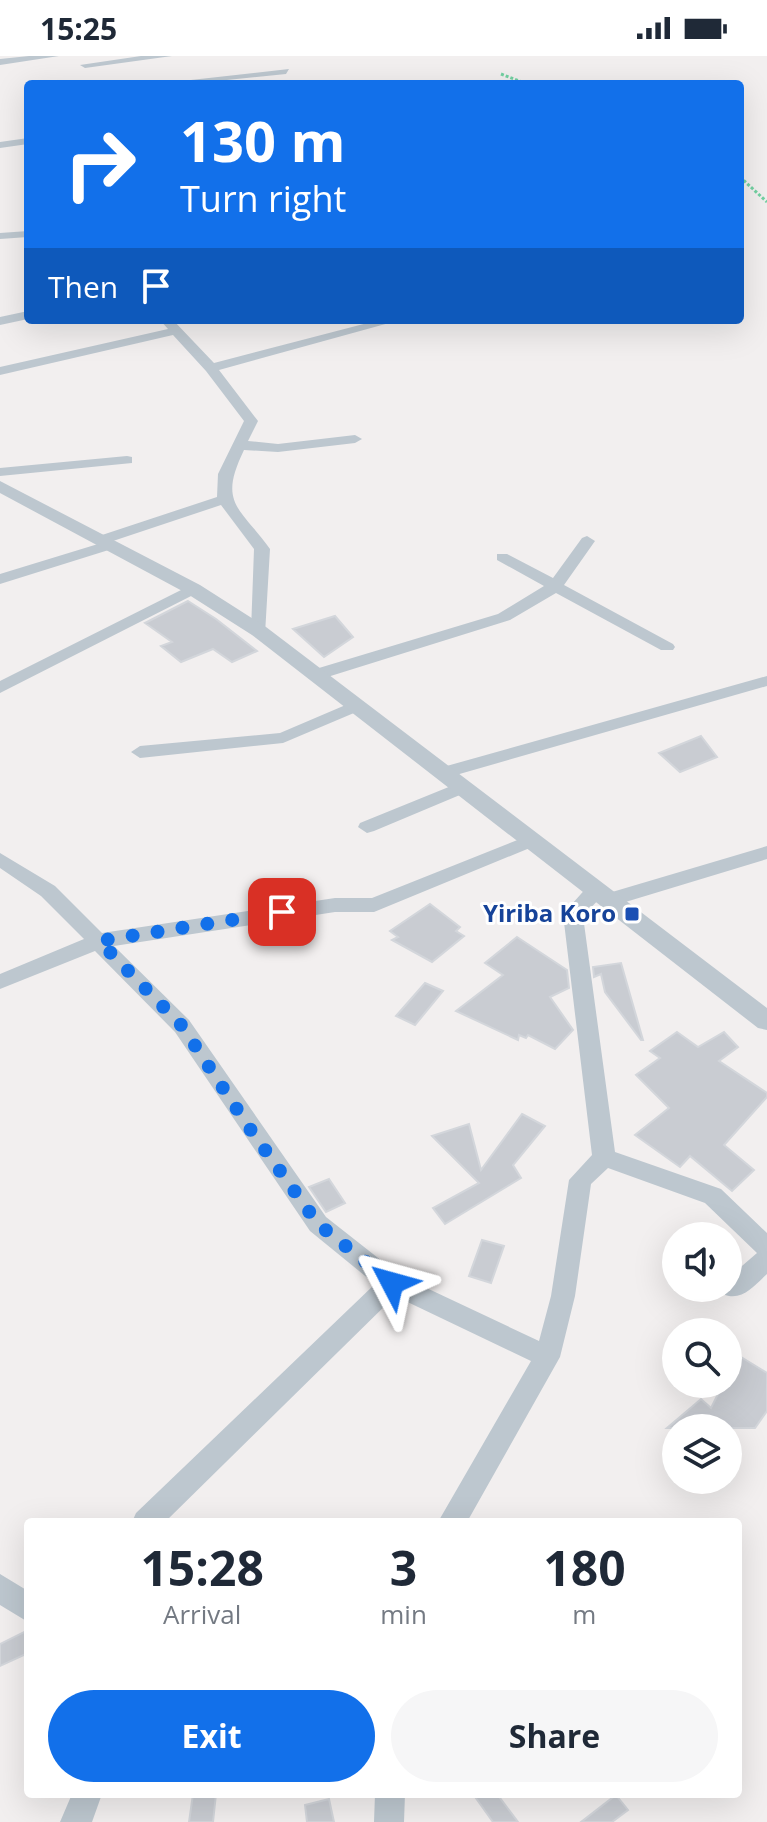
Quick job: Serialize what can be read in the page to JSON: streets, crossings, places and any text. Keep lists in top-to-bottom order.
{
  "places": {
    "transit": ["Yiriba Koro"]
  },
  "page": {
    "status": "15:25",
    "turn": ["130 m", "Turn right"],
    "then": "Then",
    "eta": [
      "15:28",
      "Arrival",
      "3",
      "min",
      "180",
      "m"
    ],
    "buttons": ["Exit", "Share"]
  }
}
